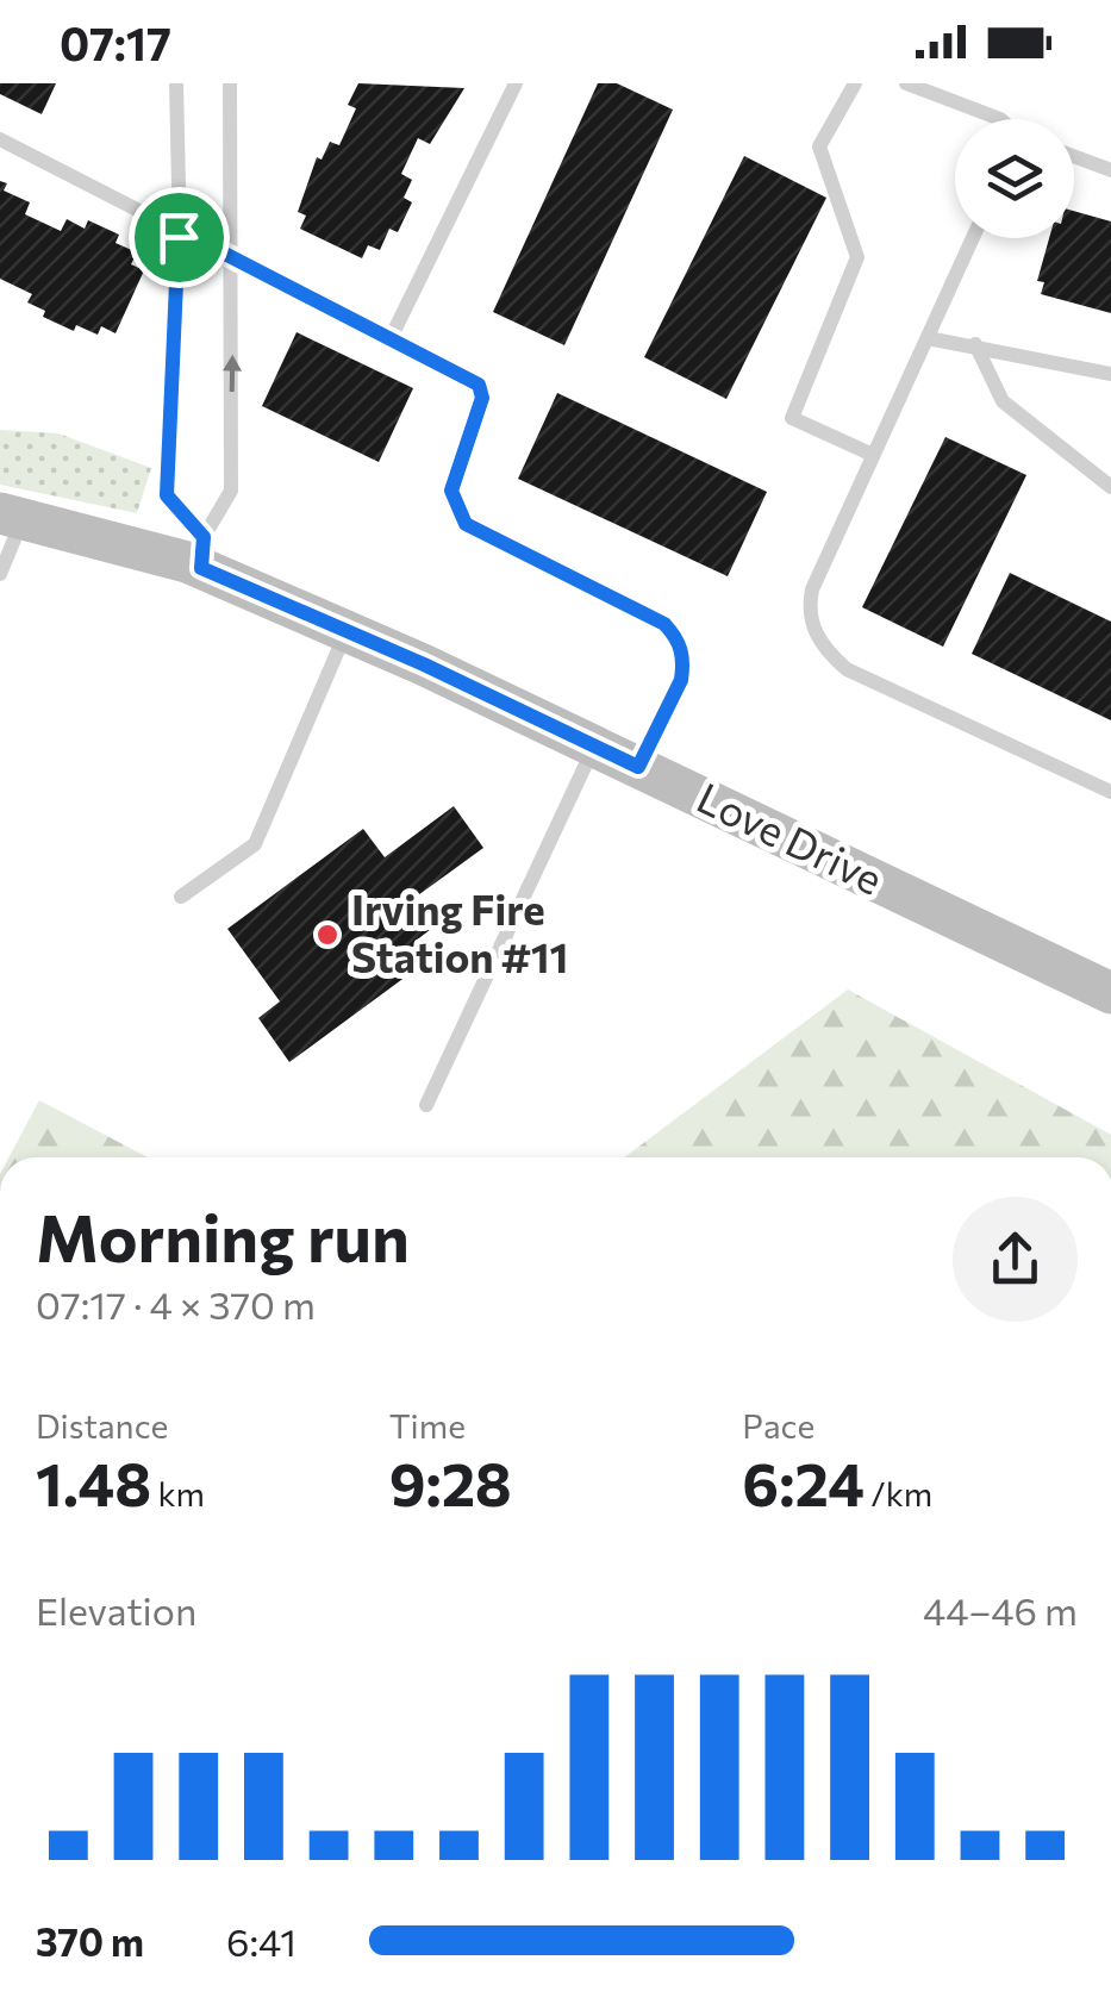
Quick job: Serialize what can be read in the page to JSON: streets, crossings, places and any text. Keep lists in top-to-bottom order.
{
  "streets": {
    "street": ["Love Drive"]
  },
  "places": ["Irving Fire Station #11"],
  "page": {
    "status": "07:17",
    "heading": ["Morning run", "07:17 · 4 × 370 m"],
    "stats": [
      ["Distance", "1.48 km"],
      ["Time", "9:28"],
      ["Pace", "6:24 /km"]
    ],
    "chart": ["Elevation", "44–46 m"],
    "list": [
      {
        "name": "370 m",
        "note": "6:41"
      }
    ]
  }
}
